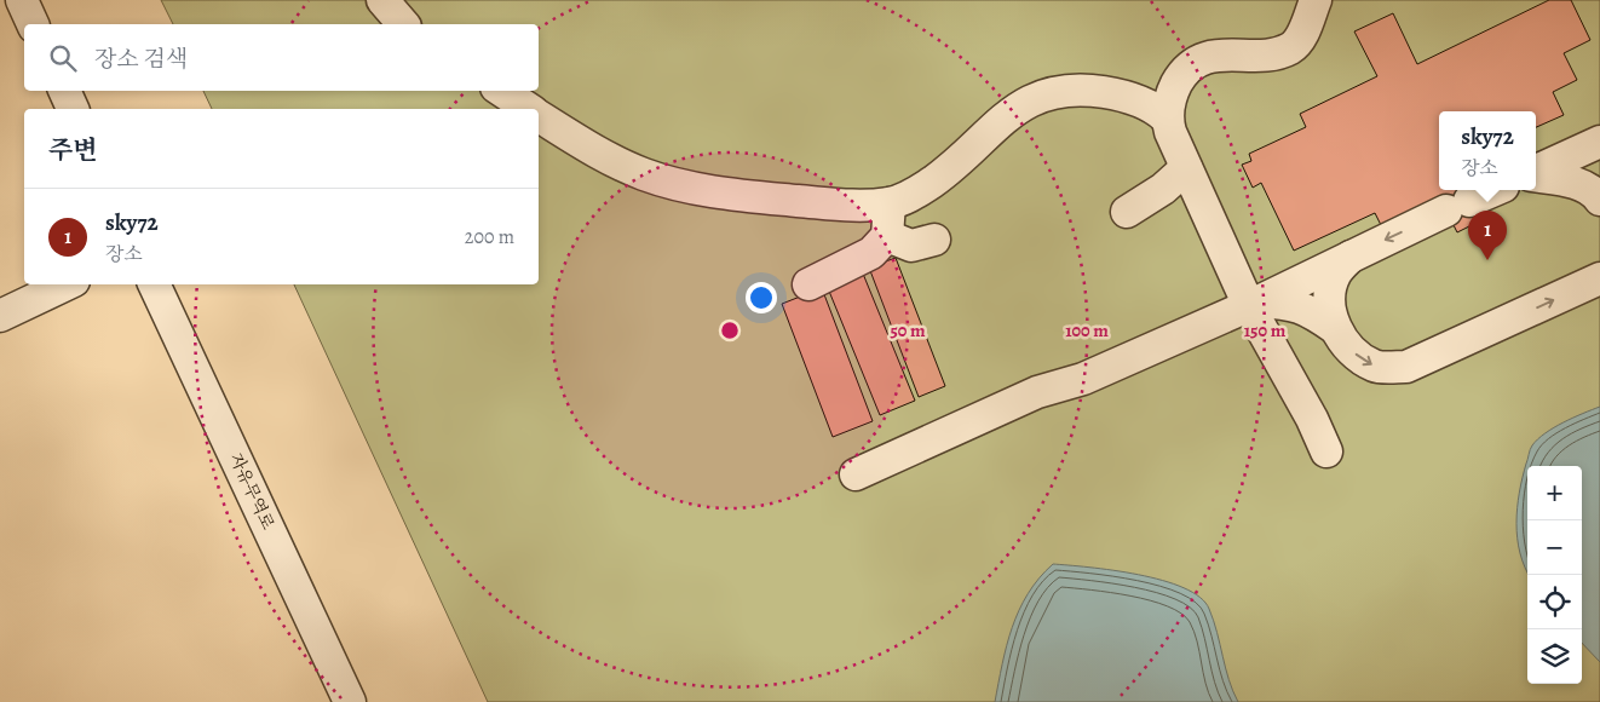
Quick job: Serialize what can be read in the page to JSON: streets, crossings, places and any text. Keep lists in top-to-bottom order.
{
  "streets": {
    "lane": ["자유무역로"]
  },
  "page": {
    "search": "장소 검색",
    "heading": "주변",
    "popup": ["sky72", "장소"],
    "list": [
      {
        "mark": "1",
        "name": "sky72",
        "note": "장소",
        "value": "200 m"
      }
    ],
    "pins": "1",
    "map_buttons": ["+", "−"]
  },
  "rings": ["50 m", "100 m", "150 m"]
}
